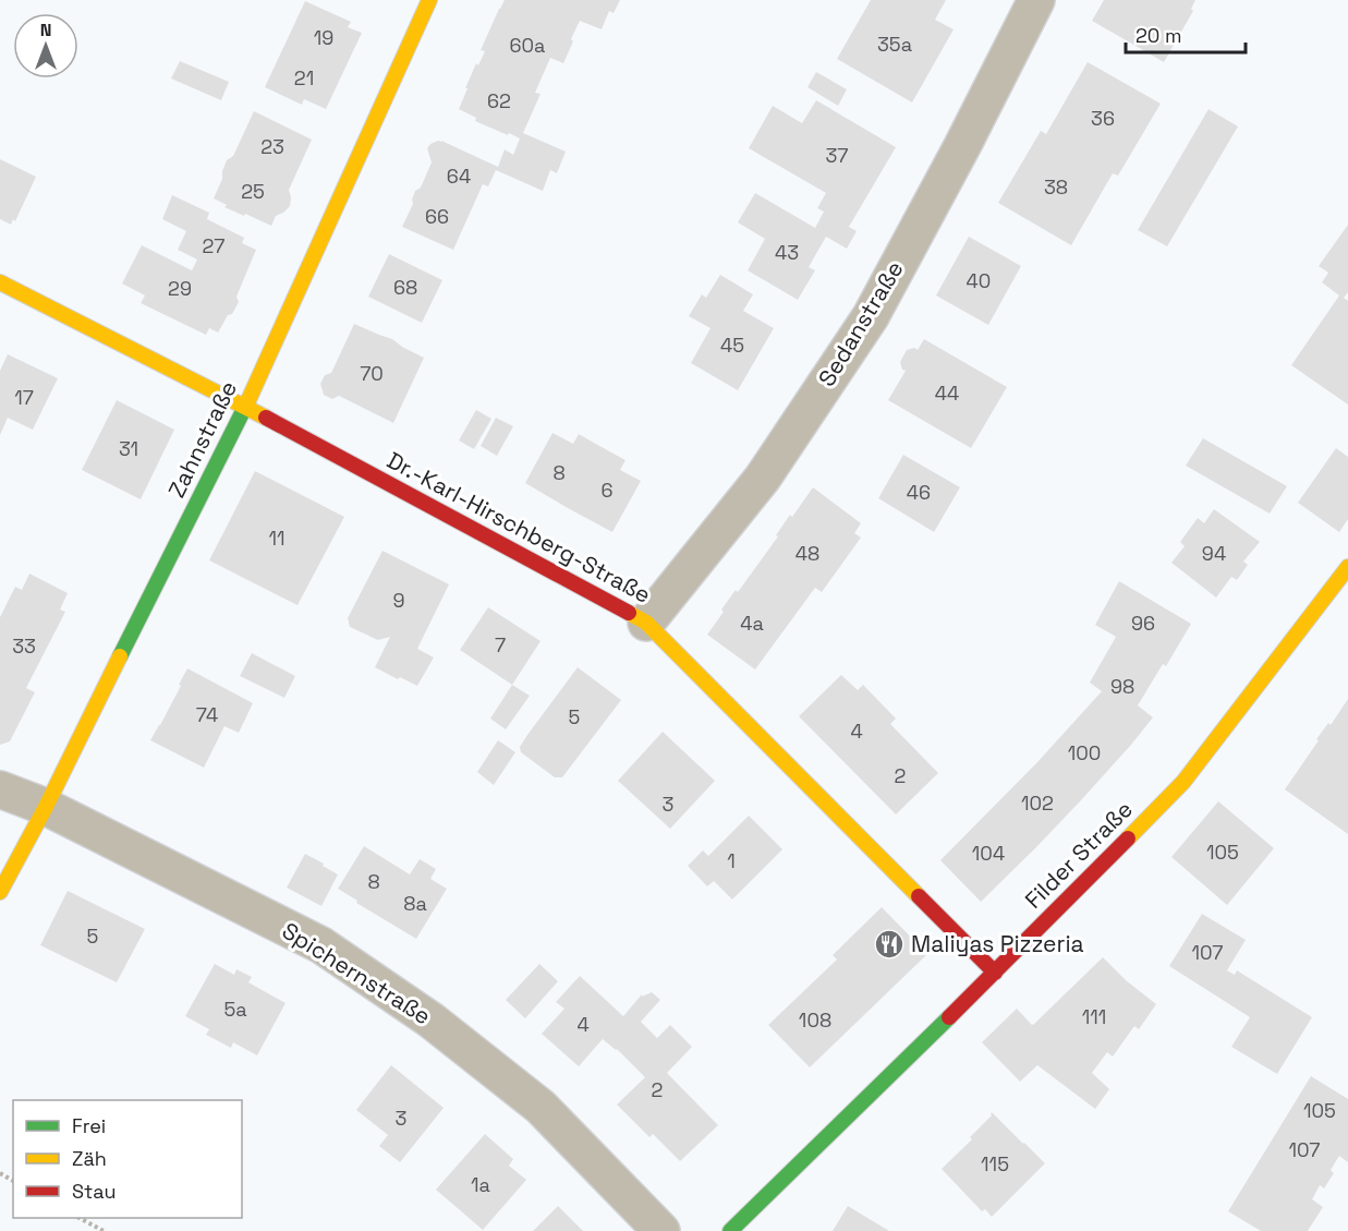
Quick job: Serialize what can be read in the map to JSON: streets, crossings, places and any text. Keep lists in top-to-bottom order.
{
  "streets": {
    "street": [
      "Sedanstraße",
      "Zahnstraße",
      "Dr.-Karl-Hirschberg-Straße",
      "Filder Straße",
      "Spichernstraße"
    ]
  },
  "crossings": [
    ["Sedanstraße", "Dr.-Karl-Hirschberg-Straße"],
    ["Zahnstraße", "Dr.-Karl-Hirschberg-Straße"],
    ["Zahnstraße", "Spichernstraße"],
    ["Dr.-Karl-Hirschberg-Straße", "Filder Straße"]
  ],
  "places": {
    "restaurant": ["Maliyas Pizzeria"]
  },
  "house_numbers": [
    "19",
    "35a",
    "60a",
    "21",
    "62",
    "36",
    "23",
    "37",
    "64",
    "38",
    "25",
    "66",
    "27",
    "43",
    "40",
    "68",
    "29",
    "45",
    "70",
    "44",
    "17",
    "31",
    "8",
    "6",
    "46",
    "11",
    "48",
    "94",
    "9",
    "4a",
    "96",
    "7",
    "33",
    "98",
    "74",
    "5",
    "4",
    "100",
    "2",
    "102",
    "3",
    "105",
    "104",
    "1",
    "8",
    "8a",
    "5",
    "107",
    "5a",
    "111",
    "108",
    "4",
    "2",
    "105",
    "3",
    "107",
    "115",
    "1a"
  ],
  "legend": ["Frei", "Zäh", "Stau"],
  "scale_bar": "20 m",
  "north": "top"
}
